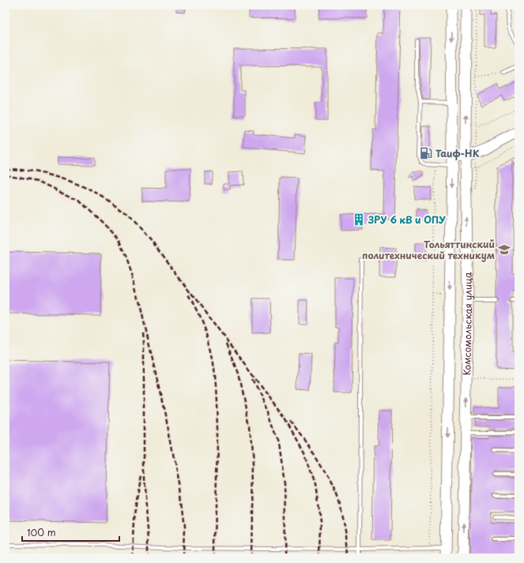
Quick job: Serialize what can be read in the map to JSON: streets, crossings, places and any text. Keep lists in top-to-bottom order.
{
  "streets": {
    "main road": ["Комсомольская улица"]
  },
  "places": {
    "fuel station": ["Таиф-НК"],
    "building": ["ЗРУ 6 кВ и ОПУ"],
    "school or university": ["Тольяттинский политехнический техникум"]
  },
  "scale_bar": "100 m"
}
